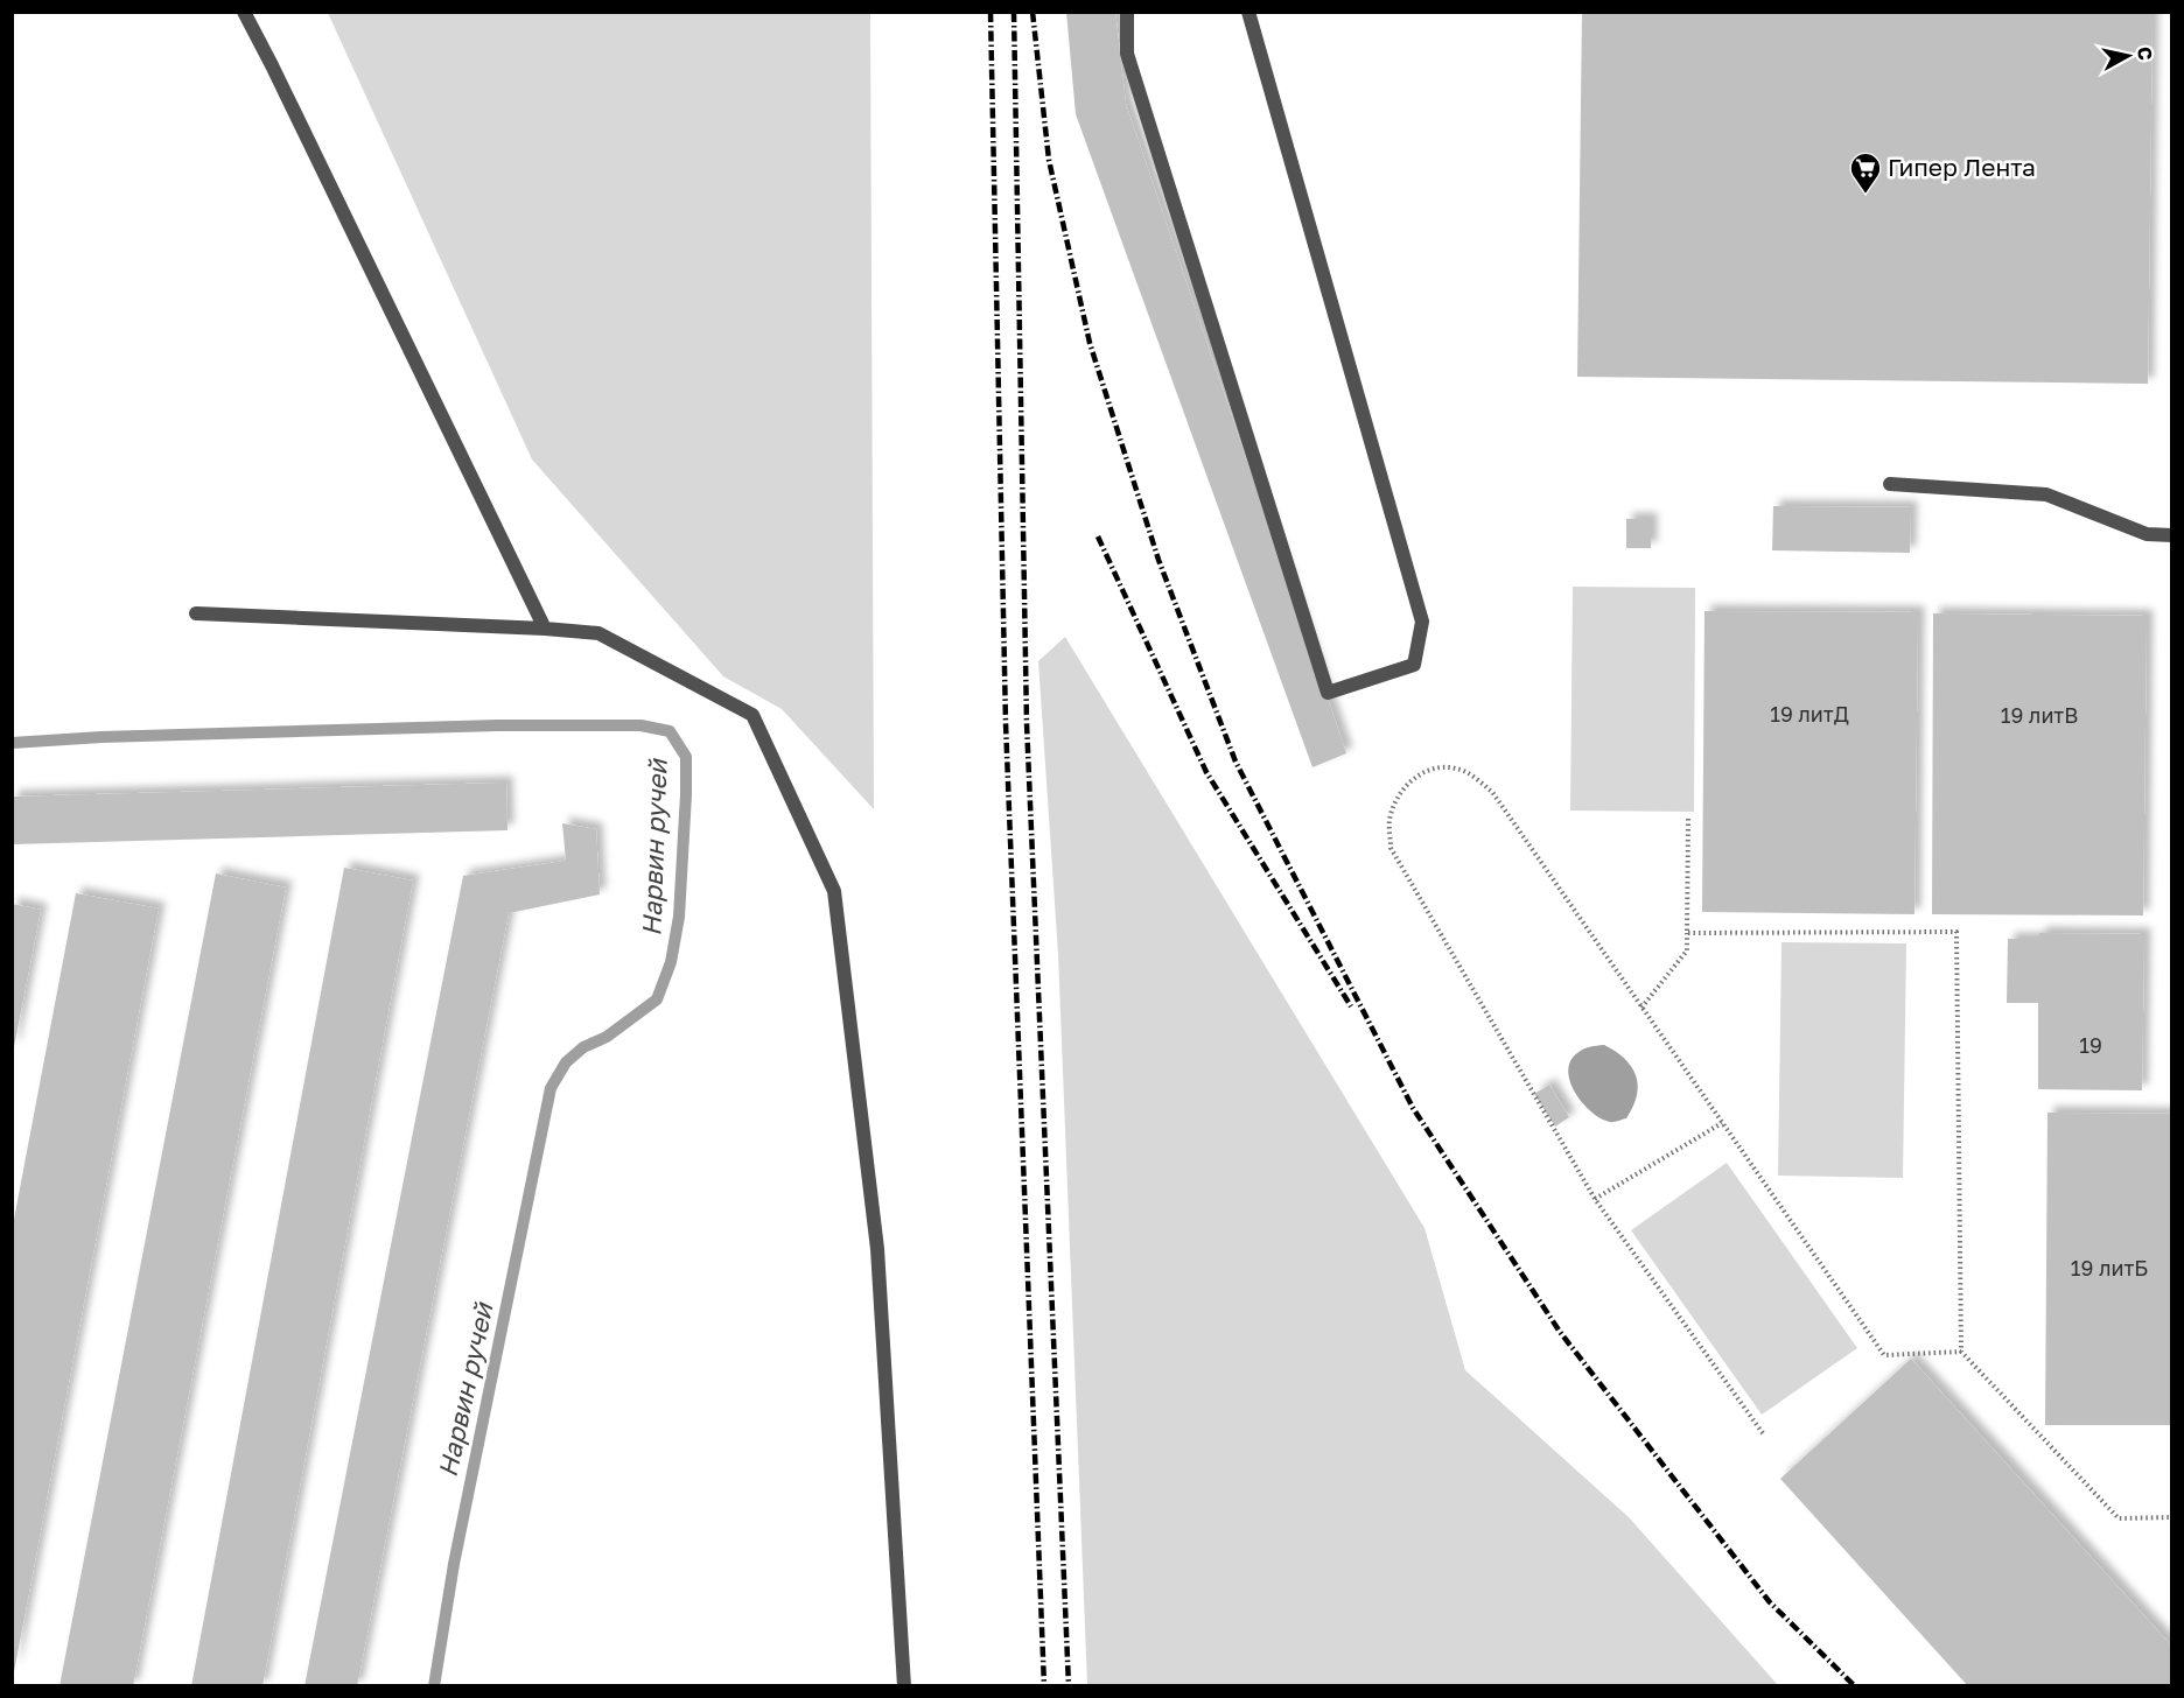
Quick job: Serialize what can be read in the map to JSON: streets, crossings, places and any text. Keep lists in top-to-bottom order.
{
  "water": ["Нарвин ручей"],
  "places": {
    "supermarket": ["Гипер Лента"]
  },
  "house_numbers": [
    "19 литД",
    "19 литВ",
    "19",
    "19 литБ"
  ],
  "north": "right"
}
